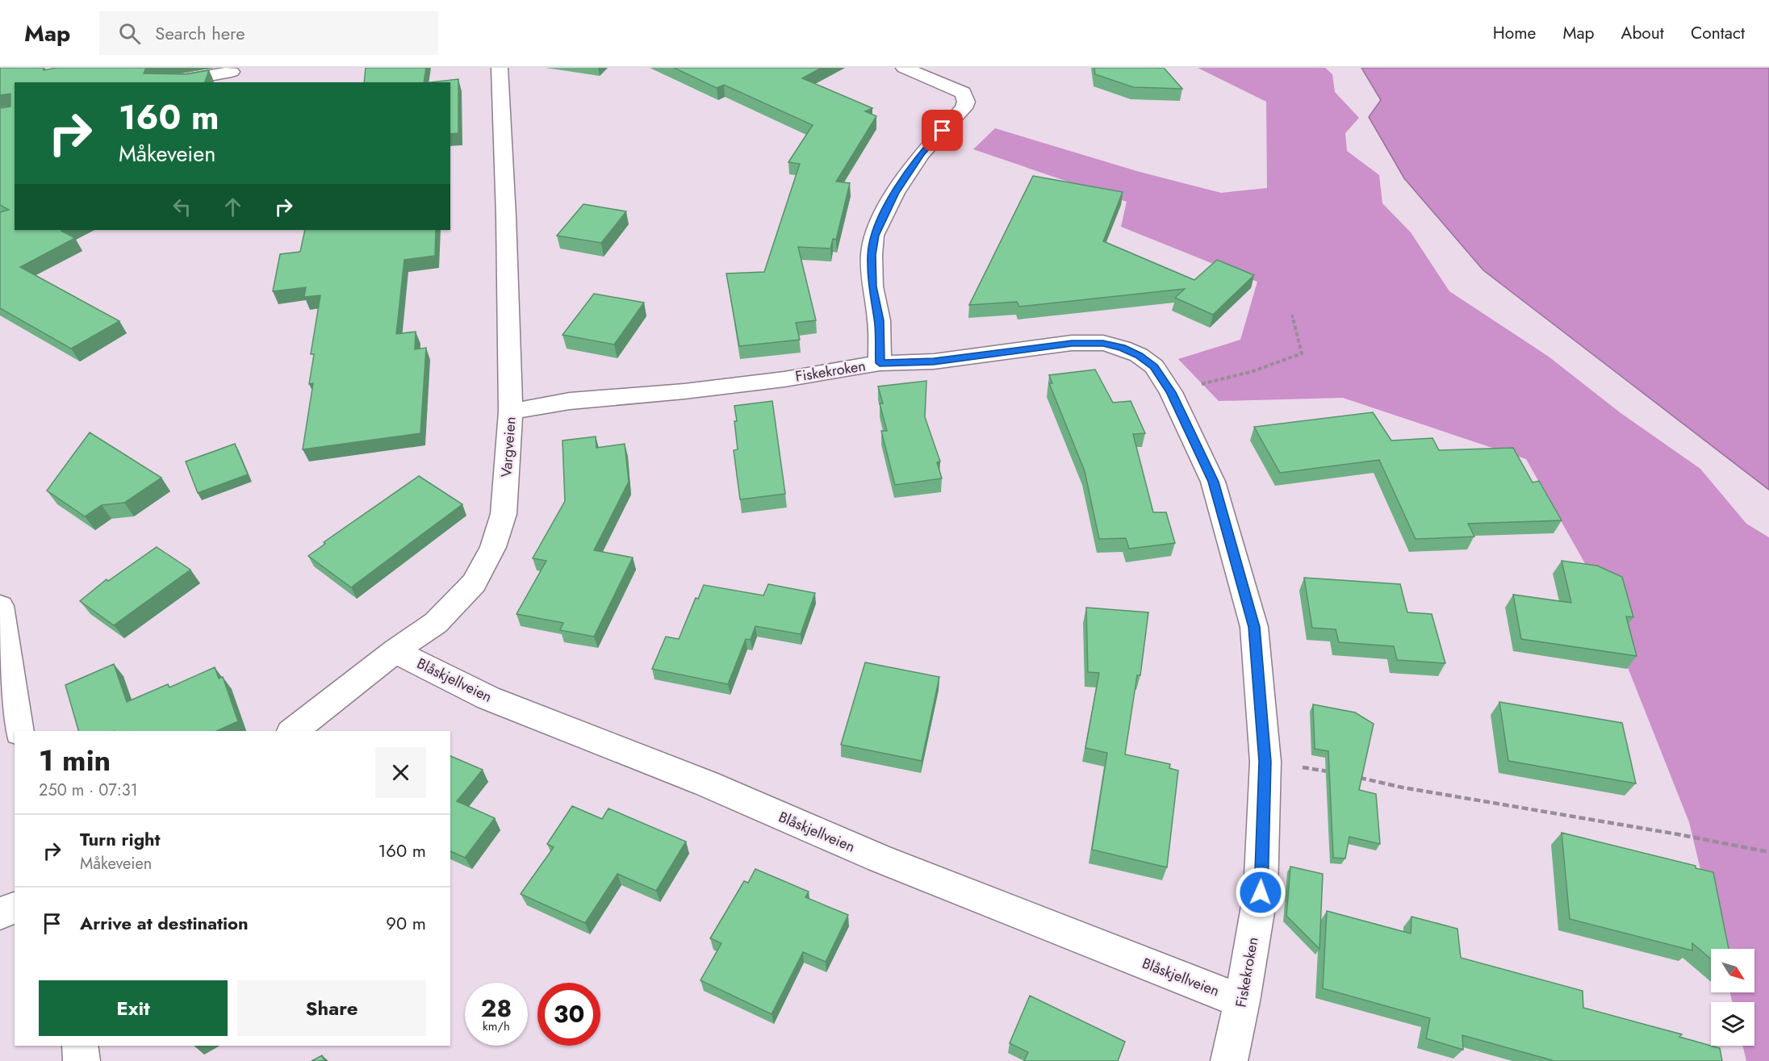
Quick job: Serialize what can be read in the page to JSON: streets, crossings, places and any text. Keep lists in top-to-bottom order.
{
  "streets": {
    "street": ["Fiskekroken", "Vargveien", "Blåskjellveien"]
  },
  "crossings": [
    ["Fiskekroken", "Vargveien"],
    ["Fiskekroken", "Blåskjellveien"],
    ["Vargveien", "Blåskjellveien"]
  ],
  "north": "bottom right",
  "page": {
    "header": "Map",
    "search": "Search here",
    "nav": [
      "Home",
      "Map",
      "About",
      "Contact"
    ],
    "turn": ["160 m", "Måkeveien"],
    "heading": ["1 min", "250 m · 07:31"],
    "list": [
      {
        "name": "Turn right",
        "note": "Måkeveien",
        "value": "160 m"
      },
      {
        "name": "Arrive at destination",
        "value": "90 m"
      }
    ],
    "buttons": ["Exit", "Share"],
    "speed": "28 km/h",
    "limit": "30"
  }
}
